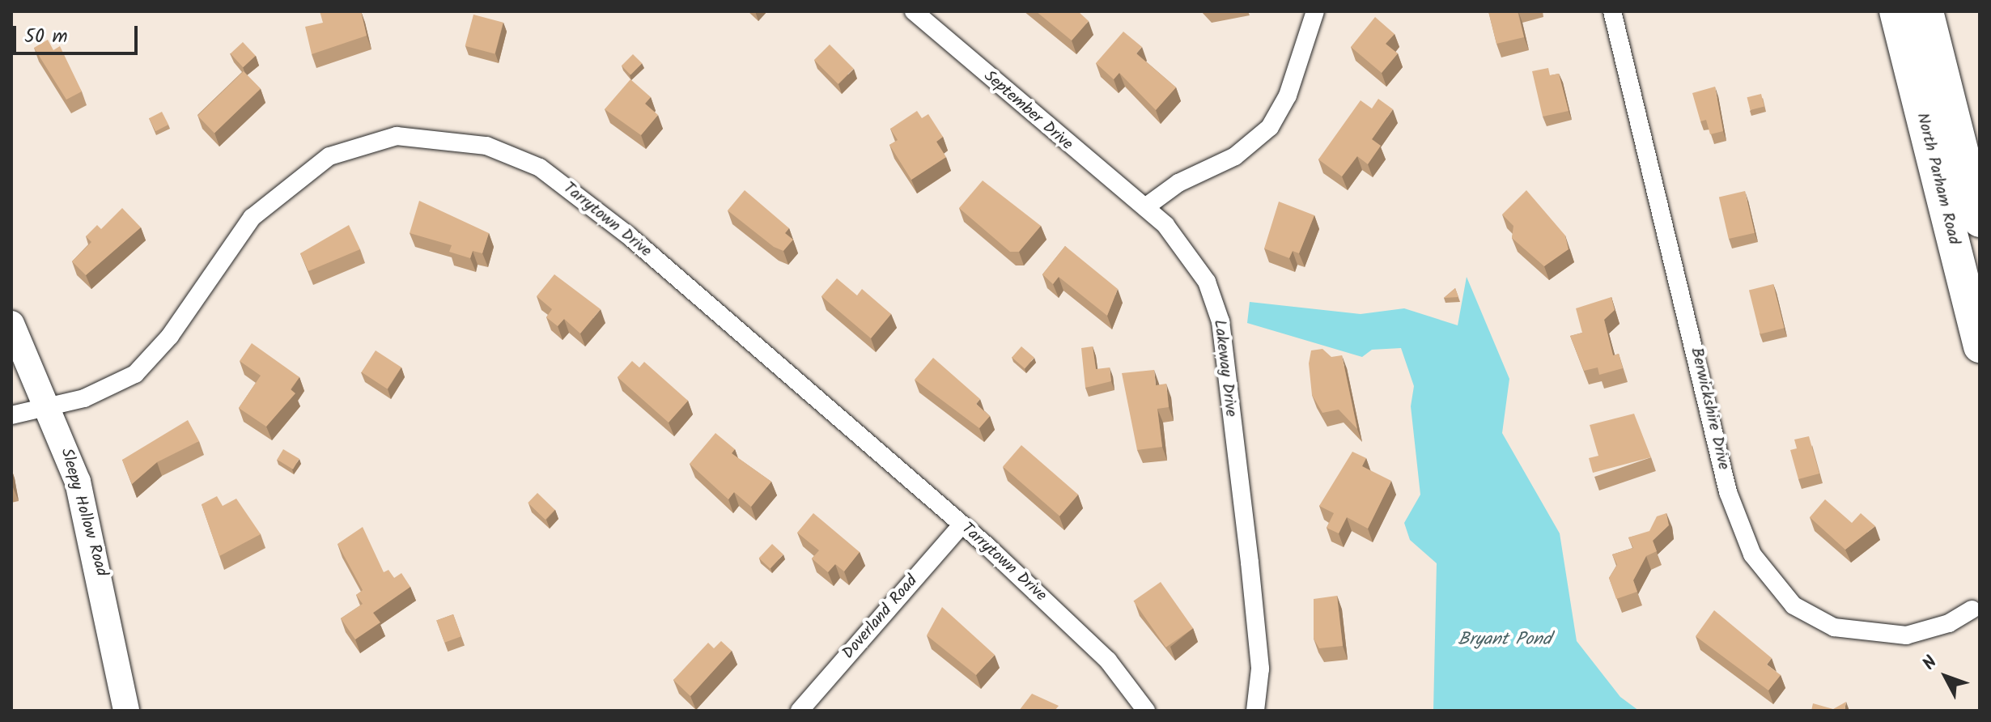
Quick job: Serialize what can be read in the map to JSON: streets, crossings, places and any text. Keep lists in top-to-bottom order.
{
  "streets": {
    "highway": ["North Parham Road"],
    "street": [
      "September Drive",
      "Tarrytown Drive",
      "Lakeway Drive",
      "Berwickshire Drive",
      "Sleepy Hollow Road",
      "Doverland Road"
    ]
  },
  "crossings": [
    ["September Drive", "Lakeway Drive"],
    ["Tarrytown Drive", "Sleepy Hollow Road"],
    ["Tarrytown Drive", "Doverland Road"]
  ],
  "water": ["Bryant Pond"],
  "scale_bar": "50 m",
  "north": "top left"
}
